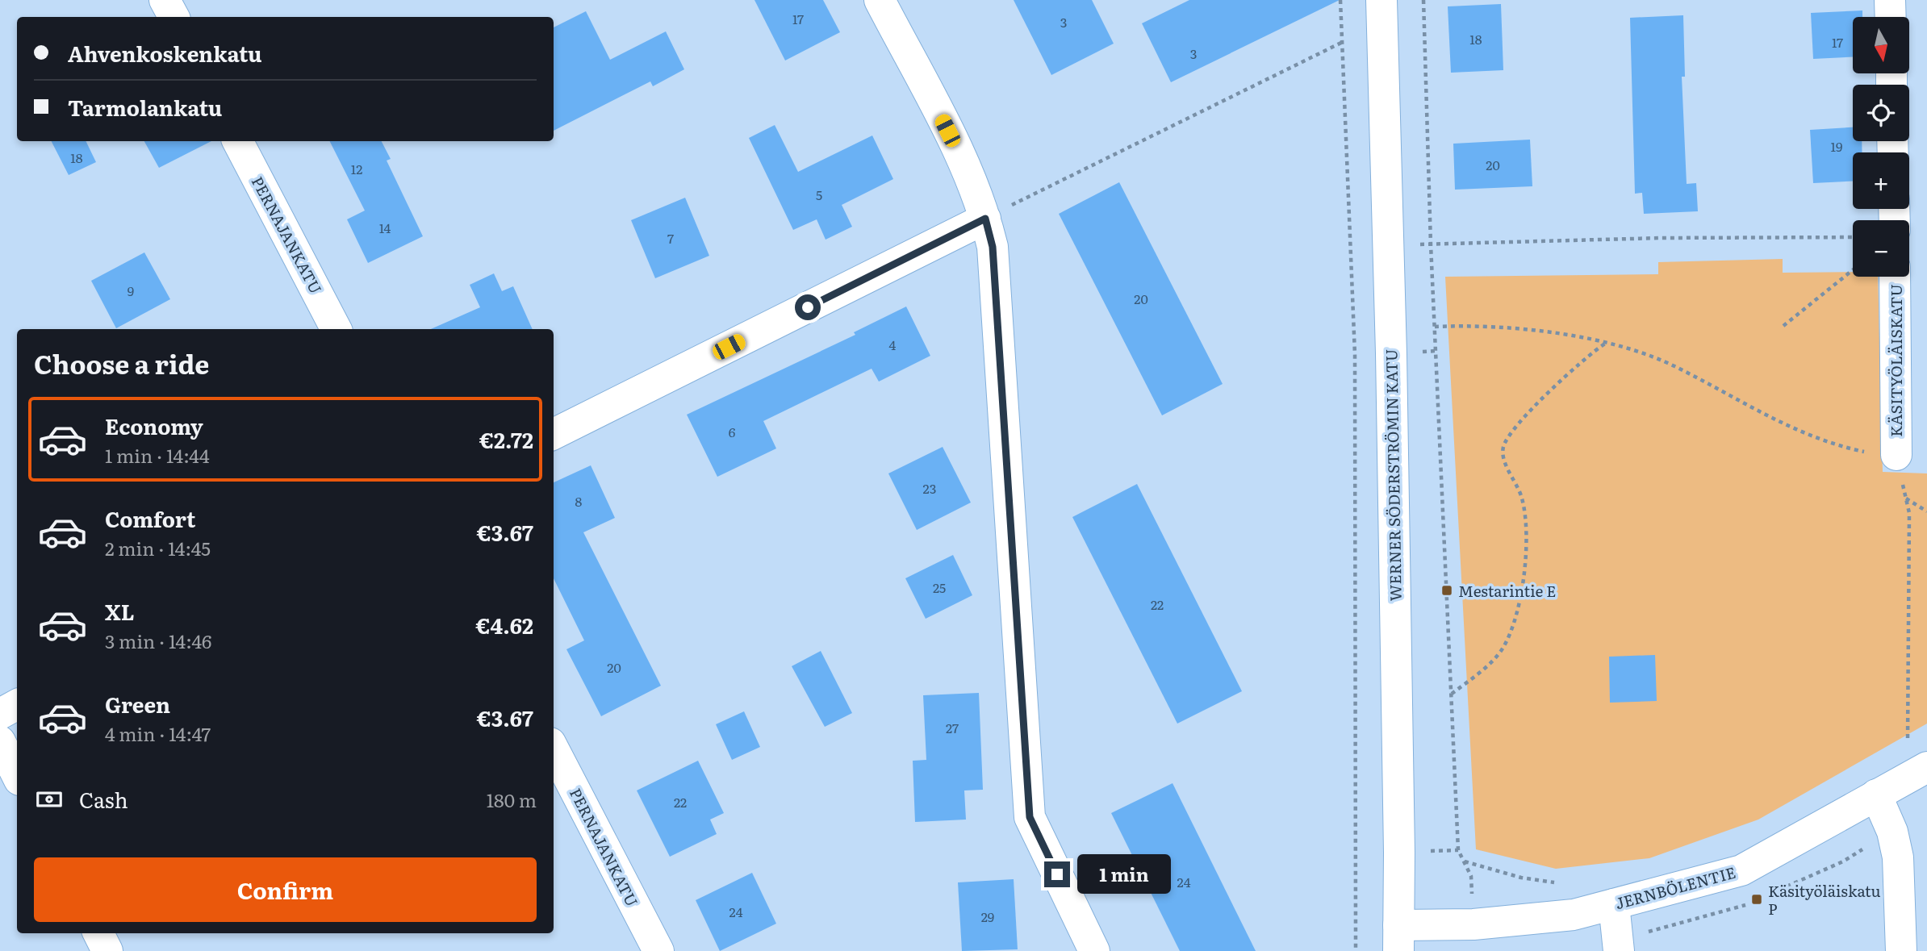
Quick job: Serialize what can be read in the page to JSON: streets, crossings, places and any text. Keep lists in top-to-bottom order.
{
  "streets": {
    "street": [
      "PERNAJANKATU",
      "KÄSITYÖLÄISKATU",
      "WERNER SÖDERSTRÖMIN KATU",
      "JERNBÖLENTIE"
    ]
  },
  "crossings": [
    ["WERNER SÖDERSTRÖMIN KATU", "JERNBÖLENTIE"]
  ],
  "places": {
    "transit": ["Mestarintie E", "Käsityöläiskatu P"]
  },
  "house_numbers": [
    "17",
    "3",
    "18",
    "17",
    "3",
    "19",
    "18",
    "20",
    "12",
    "5",
    "14",
    "7",
    "9",
    "20",
    "4",
    "6",
    "23",
    "8",
    "25",
    "22",
    "20",
    "27",
    "22",
    "24",
    "24",
    "29"
  ],
  "north": "bottom",
  "page": {
    "map_buttons": ["+", "−"],
    "banner": ["Ahvenkoskenkatu", "Tarmolankatu"],
    "heading": "Choose a ride",
    "list": [
      {
        "name": "Economy",
        "note": "1 min · 14:44",
        "value": "€2.72"
      },
      {
        "name": "Comfort",
        "note": "2 min · 14:45",
        "value": "€3.67"
      },
      {
        "name": "XL",
        "note": "3 min · 14:46",
        "value": "€4.62"
      },
      {
        "name": "Green",
        "note": "4 min · 14:47",
        "value": "€3.67"
      }
    ],
    "pay": ["Cash", "180 m"],
    "buttons": "Confirm",
    "bubble": "1 min"
  }
}
